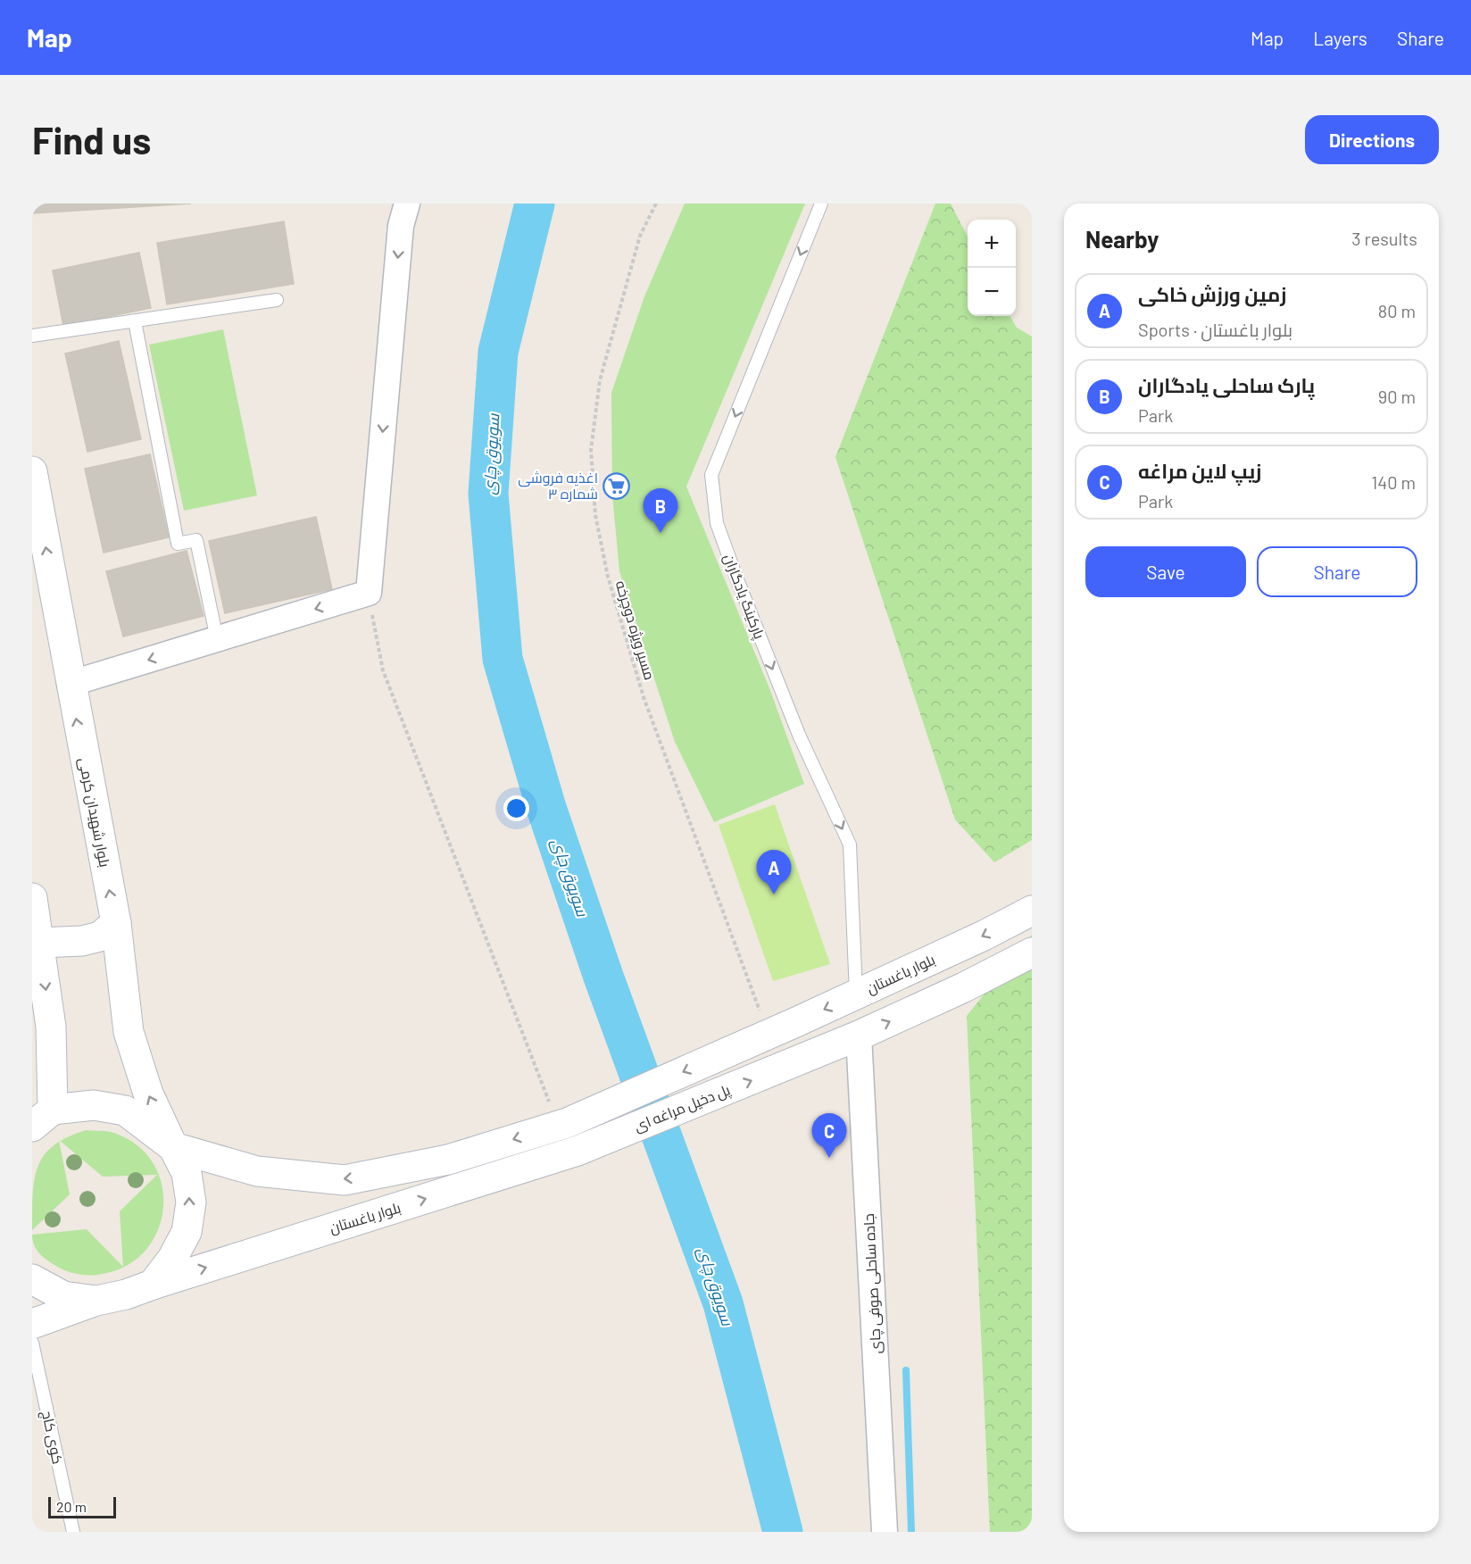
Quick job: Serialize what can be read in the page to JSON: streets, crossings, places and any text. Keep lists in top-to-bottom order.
{
  "streets": {
    "main road": ["بلوار شهیدان کرمی", "بلوار باغستان", "پل دخیل مراغه ای"],
    "street": ["جاده ساحلی صوفی چای"],
    "lane": ["پارکینگ یادگاران", "کوی کاج"],
    "path": ["مسیر ویژه دوچرخه"]
  },
  "crossings": [
    ["پارکینگ یادگاران", "بلوار باغستان"],
    ["مسیر ویژه دوچرخه", "بلوار باغستان"],
    ["بلوار شهیدان کرمی", "بلوار باغستان"],
    ["بلوار باغستان", "پل دخیل مراغه ای"],
    ["پل دخیل مراغه ای", "جاده ساحلی صوفی چای"]
  ],
  "one_way": ["پارکینگ یادگاران", "بلوار شهیدان کرمی", "پل دخیل مراغه ای"],
  "water": ["سویوق چای"],
  "places": {
    "supermarket": ["اغذیه فروشی شماره ۳"]
  },
  "scale_bar": "20 m",
  "page": {
    "header": "Map",
    "nav": ["Map", "Layers", "Share"],
    "buttons": [
      "Directions",
      ["Save", "Share"]
    ],
    "title": "Find us",
    "heading": ["Nearby", "3 results"],
    "map_buttons": ["+", "−"],
    "list": [
      {
        "mark": "A",
        "name": "زمین ورزش خاکی",
        "note": "Sports · بلوار باغستان",
        "value": "80 m"
      },
      {
        "mark": "B",
        "name": "پارک ساحلی یادگاران",
        "note": "Park",
        "value": "90 m"
      },
      {
        "mark": "C",
        "name": "زیپ لاین مراغه",
        "note": "Park",
        "value": "140 m"
      }
    ],
    "pins": ["B", "A", "C"],
    "scale": "20 m"
  }
}
